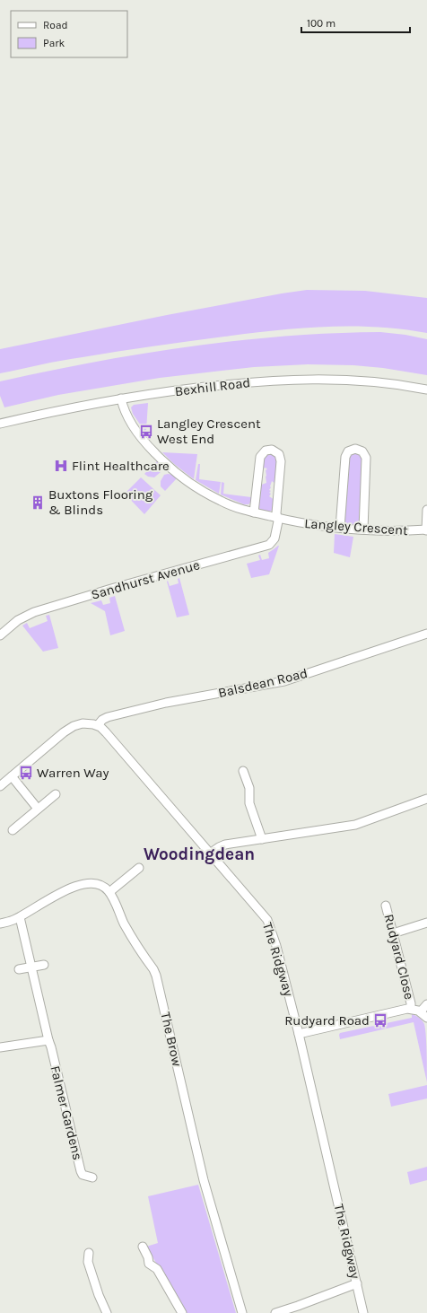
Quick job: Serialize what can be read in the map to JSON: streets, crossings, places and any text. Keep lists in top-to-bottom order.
{
  "streets": {
    "street": [
      "Bexhill Road",
      "Langley Crescent",
      "Sandhurst Avenue",
      "Balsdean Road",
      "Rudyard Close",
      "The Ridgway",
      "The Brow",
      "Falmer Gardens"
    ]
  },
  "crossings": [
    ["Bexhill Road", "Langley Crescent"],
    ["Langley Crescent", "Sandhurst Avenue"],
    ["Balsdean Road", "The Ridgway"]
  ],
  "districts": ["Woodingdean"],
  "places": {
    "bus stop": ["Langley Crescent West End", "Warren Way", "Rudyard Road"],
    "hospital": ["Flint Healthcare"],
    "building": ["Buxtons Flooring & Blinds"]
  },
  "legend": ["Road", "Park"],
  "scale_bar": "100 m"
}
